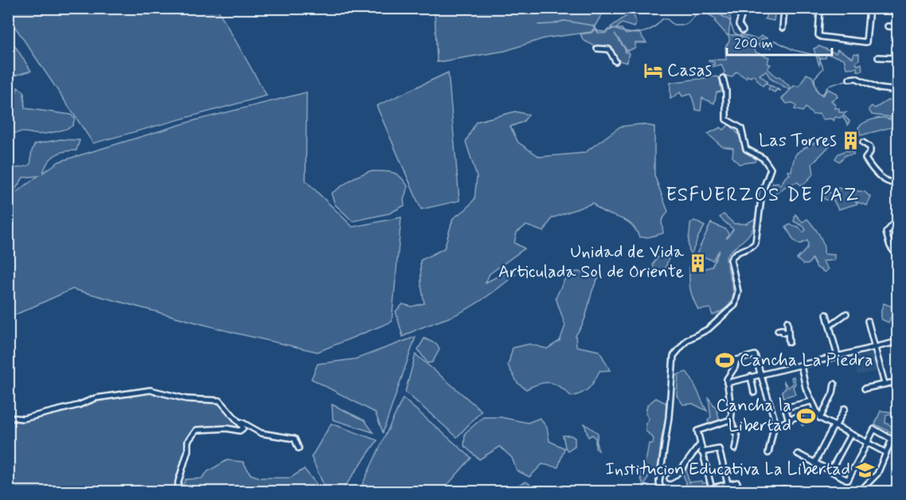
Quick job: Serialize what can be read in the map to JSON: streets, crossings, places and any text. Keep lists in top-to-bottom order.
{
  "districts": ["ESFUERZOS DE PAZ"],
  "places": {
    "hotel": ["Casas"],
    "building": ["Las Torres", "Unidad de Vida Articulada Sol de Oriente"],
    "sports": ["Cancha La Piedra", "Cancha la Libertad"],
    "school or university": ["Institucion Educativa La Libertad"]
  },
  "scale_bar": "200 m"
}
